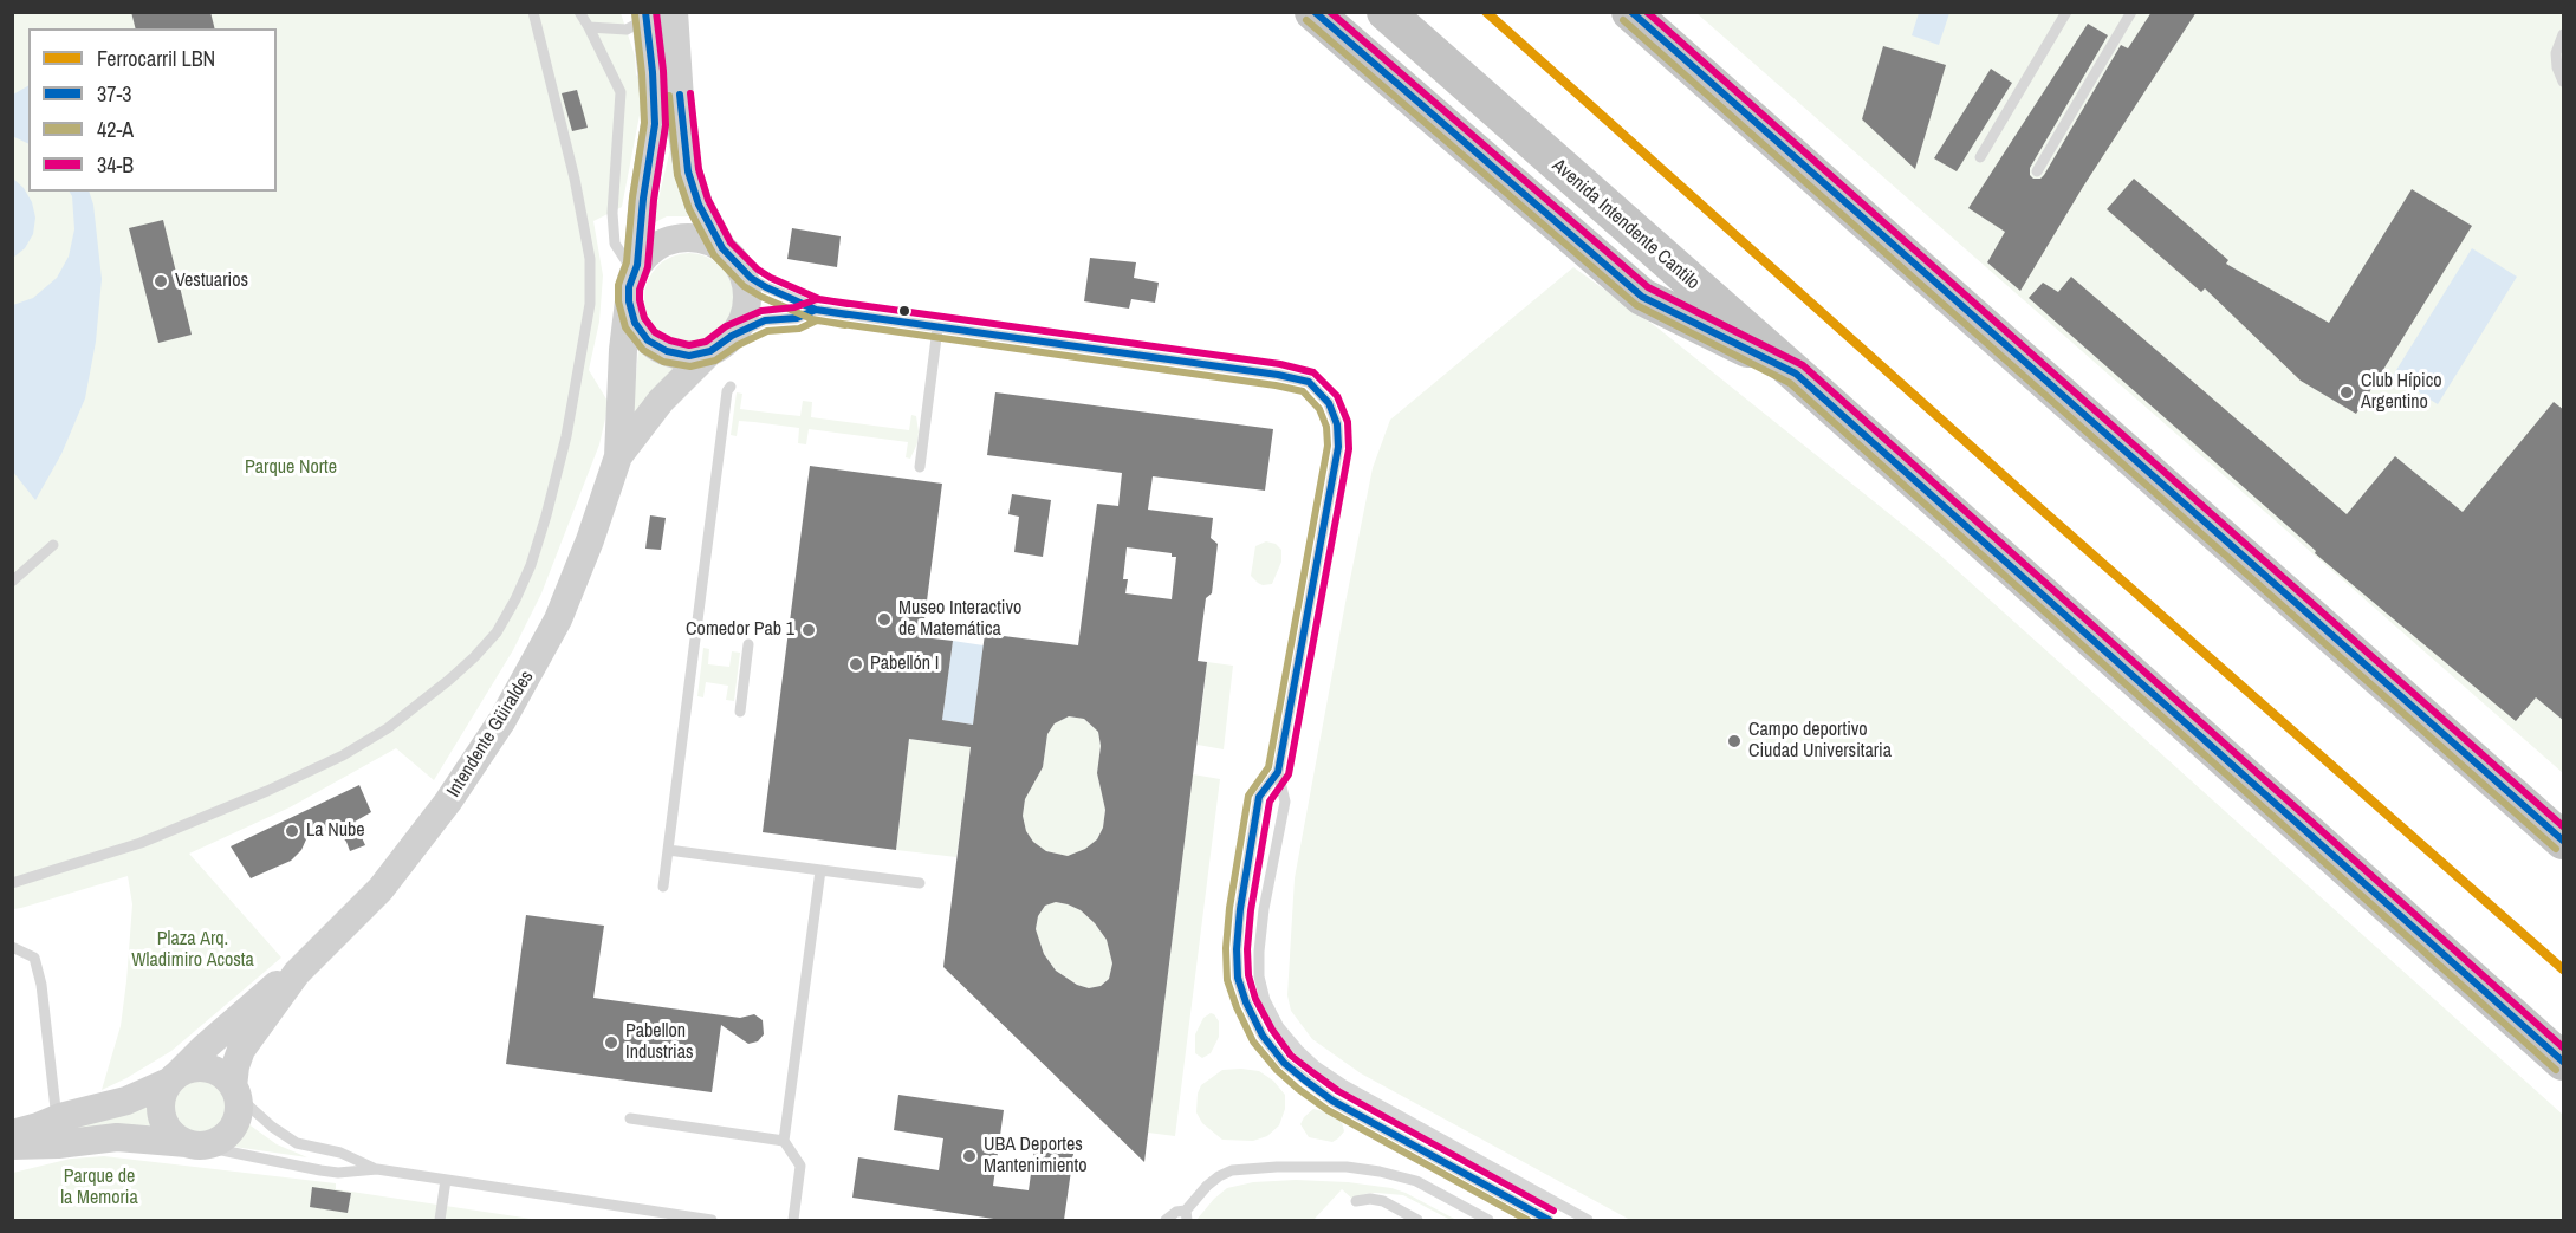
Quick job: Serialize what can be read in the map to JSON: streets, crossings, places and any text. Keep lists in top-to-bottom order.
{
  "streets": {
    "highway": ["Avenida Intendente Cantilo"],
    "main road": ["Intendente Güiraldes"]
  },
  "parks": ["Parque Norte", "Plaza Arq. Wladimiro Acosta", "Parque de la Memoria"],
  "places": [
    "Vestuarios",
    "Club Hípico Argentino",
    "Museo Interactivo de Matemática",
    "Comedor Pab 1",
    "Pabellón I",
    "Campo deportivo Ciudad Universitaria",
    "La Nube",
    "Pabellon Industrias",
    "UBA Deportes Mantenimiento"
  ],
  "lines": [
    "rail line LBN",
    "transit line 37-3",
    "transit line 34-B",
    "transit line 42-A"
  ],
  "legend": [
    "Ferrocarril LBN",
    "37-3",
    "42-A",
    "34-B"
  ]
}
